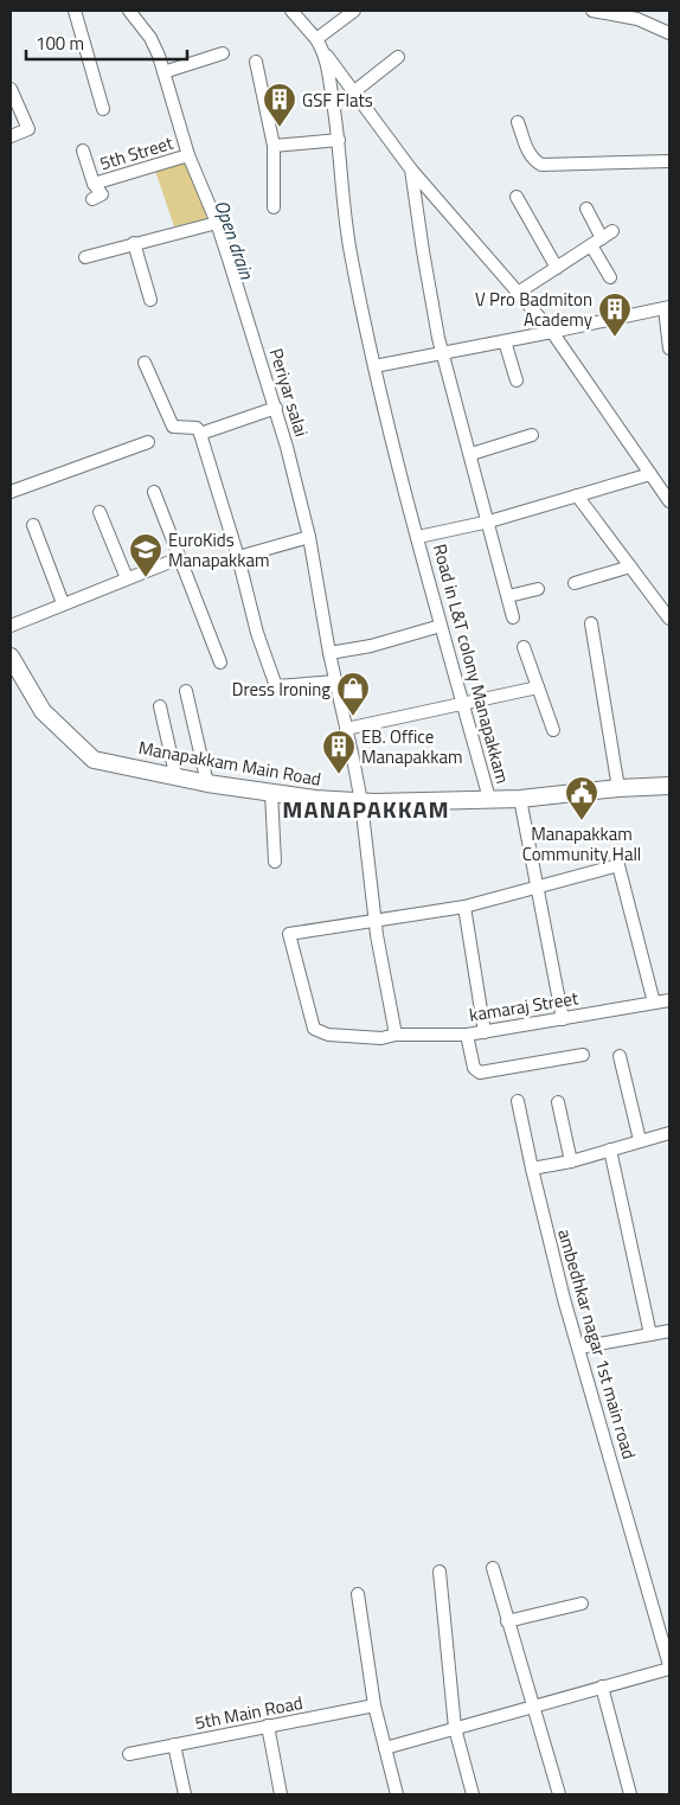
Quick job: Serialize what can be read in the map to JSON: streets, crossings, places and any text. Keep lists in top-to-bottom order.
{
  "streets": {
    "main road": ["Manapakkam Main Road"],
    "street": [
      "5th Street",
      "Periyar salai",
      "Road in L&T colony Manapakkam",
      "kamaraj Street",
      "ambedhkar nagar 1st main road",
      "5th Main Road"
    ]
  },
  "crossings": [
    ["5th Street", "Periyar salai"],
    ["Periyar salai", "Manapakkam Main Road"],
    ["Periyar salai", "kamaraj Street"],
    ["Road in L&T colony Manapakkam", "Manapakkam Main Road"]
  ],
  "districts": ["MANAPAKKAM"],
  "water": ["Open drain"],
  "places": {
    "building": ["GSF Flats", "V Pro Badmiton Academy", "EB. Office Manapakkam"],
    "school or university": ["EuroKids Manapakkam"],
    "shop": ["Dress Ironing"],
    "public building": ["Manapakkam Community Hall"]
  },
  "scale_bar": "100 m"
}
